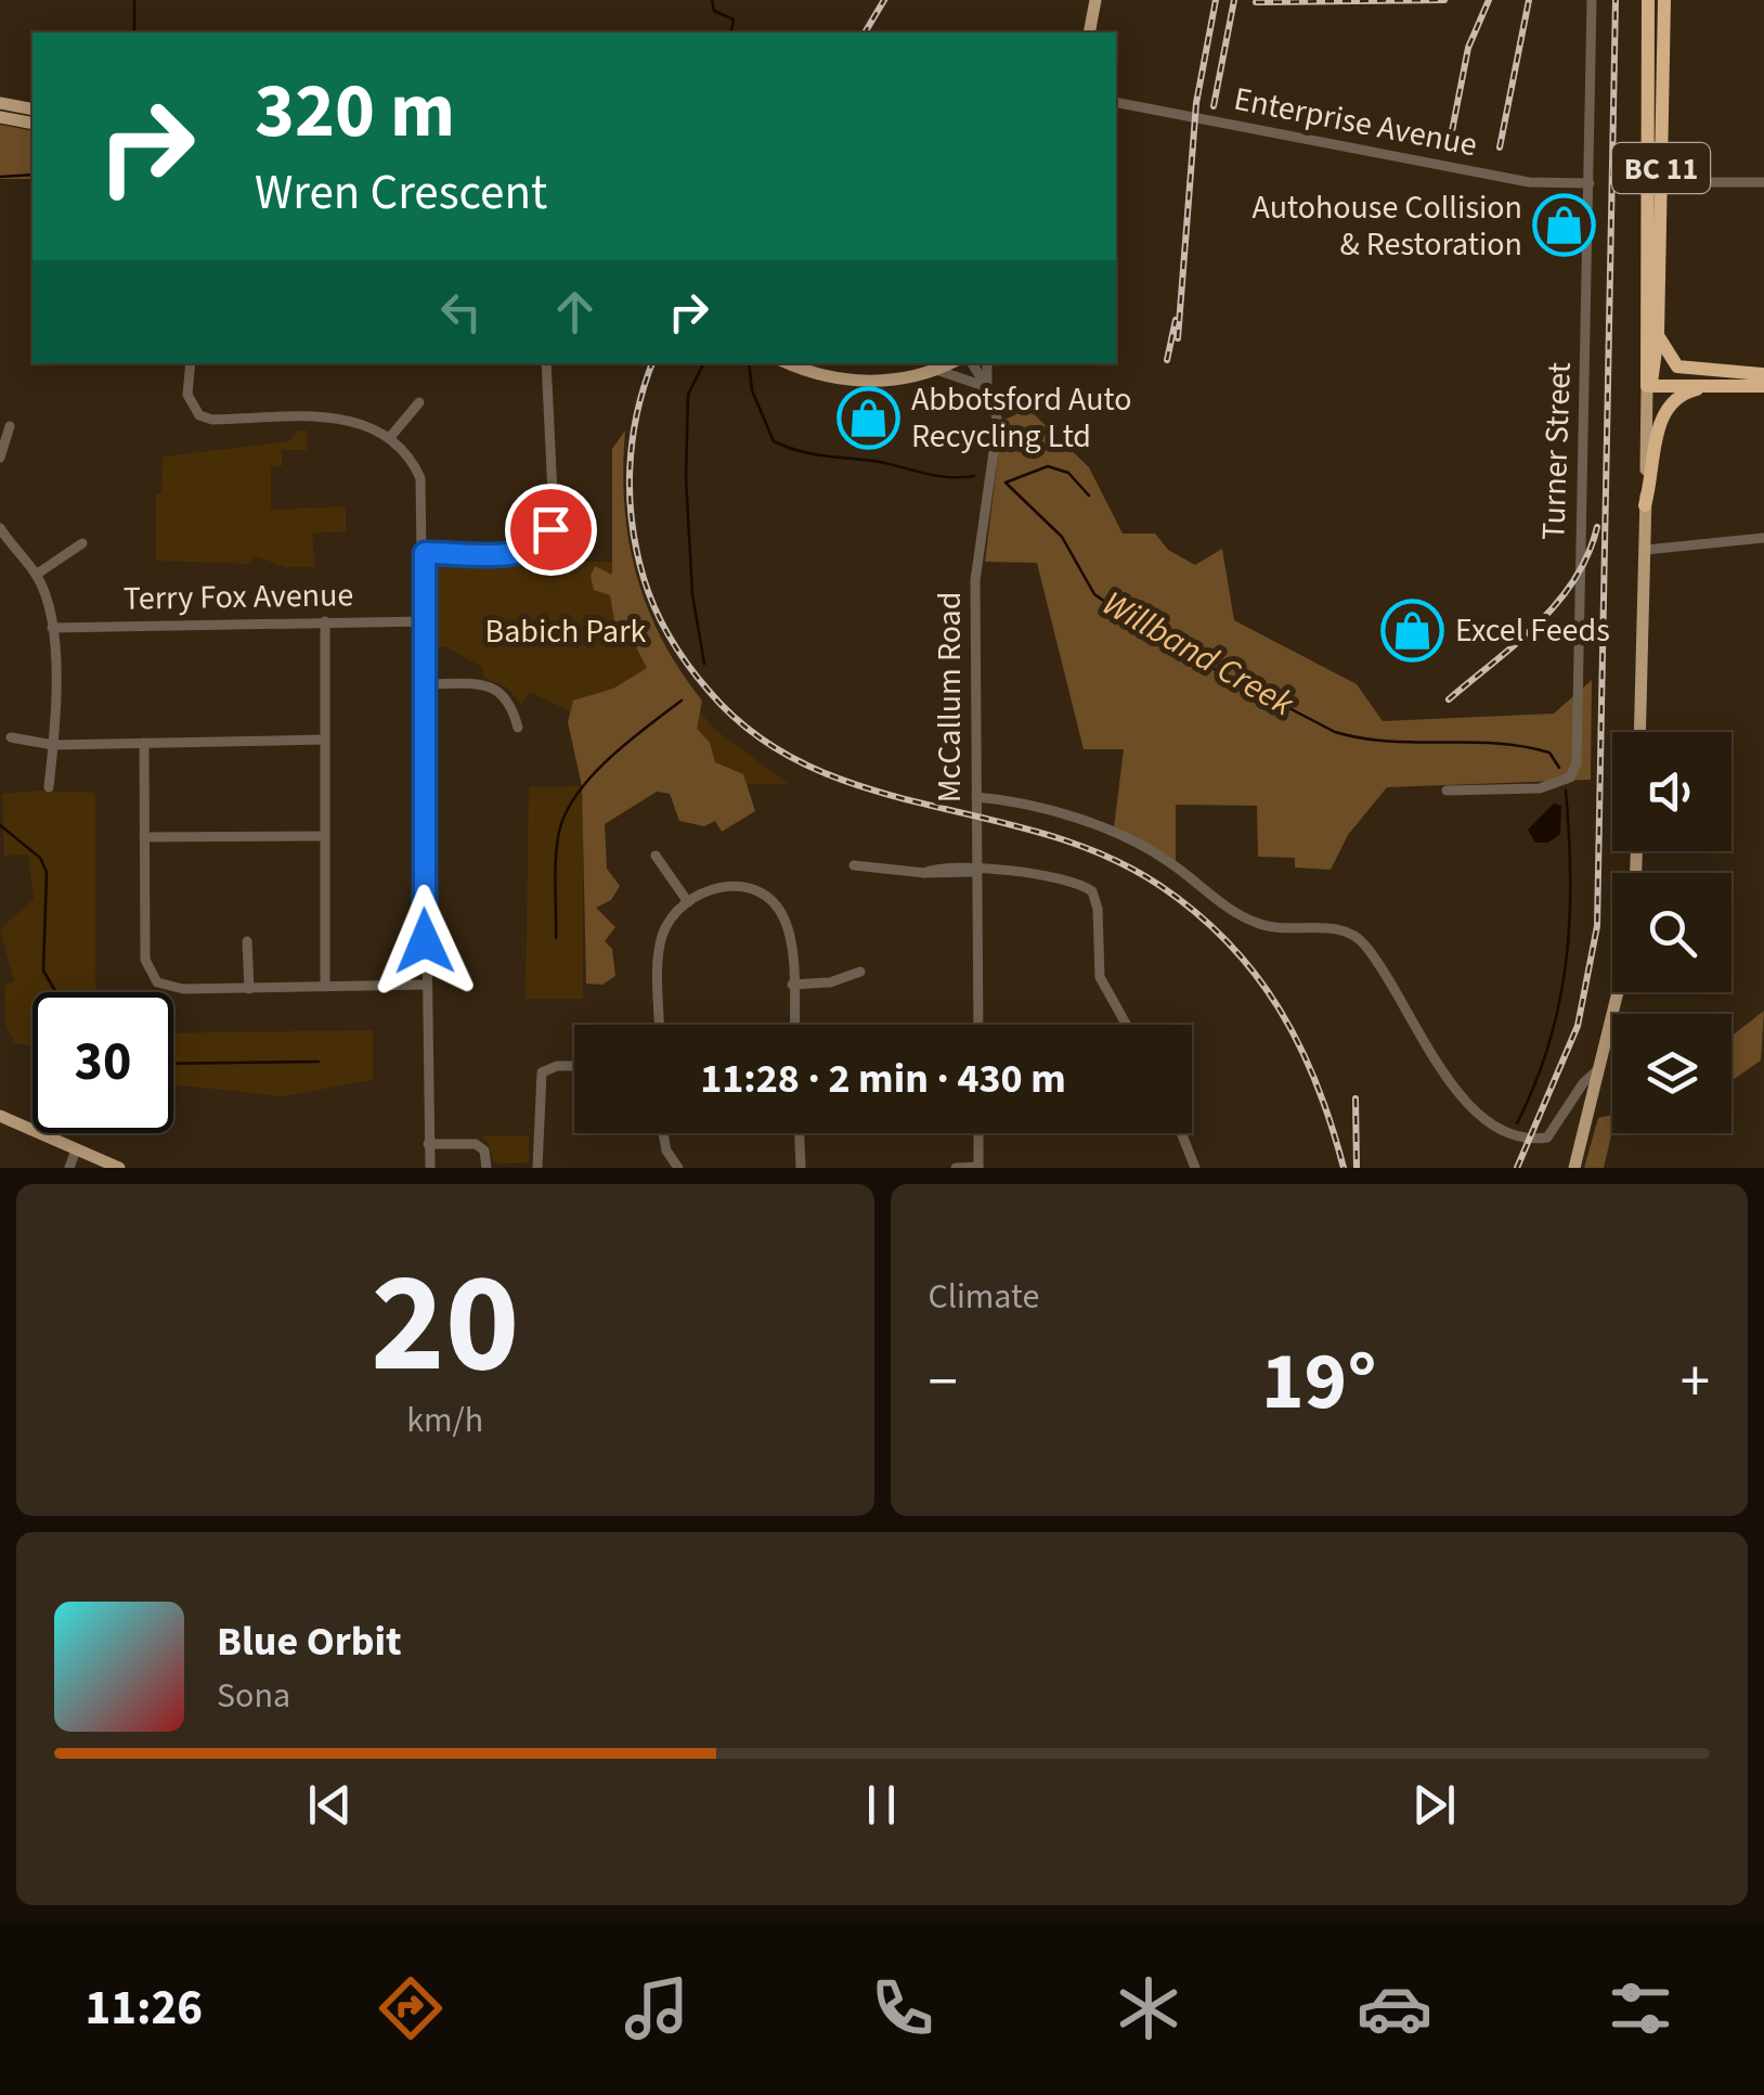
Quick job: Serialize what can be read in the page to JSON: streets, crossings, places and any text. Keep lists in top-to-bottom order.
{
  "streets": {
    "highway": ["BC 11"],
    "street": [
      "Enterprise Avenue",
      "Turner Street",
      "Terry Fox Avenue",
      "McCallum Road"
    ]
  },
  "crossings": [
    ["Enterprise Avenue", "Turner Street"]
  ],
  "water": ["Willband Creek"],
  "parks": ["Babich Park"],
  "places": {
    "shop": ["Autohouse Collision & Restoration", "Abbotsford Auto Recycling Ltd", "Excel Feeds"]
  },
  "page": {
    "turn": ["320 m", "Wren Crescent"],
    "limit": "30",
    "trip": "11:28 · 2 min · 430 m",
    "tile": [
      ["20", "km/h"],
      "Climate"
    ],
    "heat": ["−", "19°", "+"],
    "song": ["Blue Orbit", "Sona"],
    "tabs": "11:26"
  }
}
